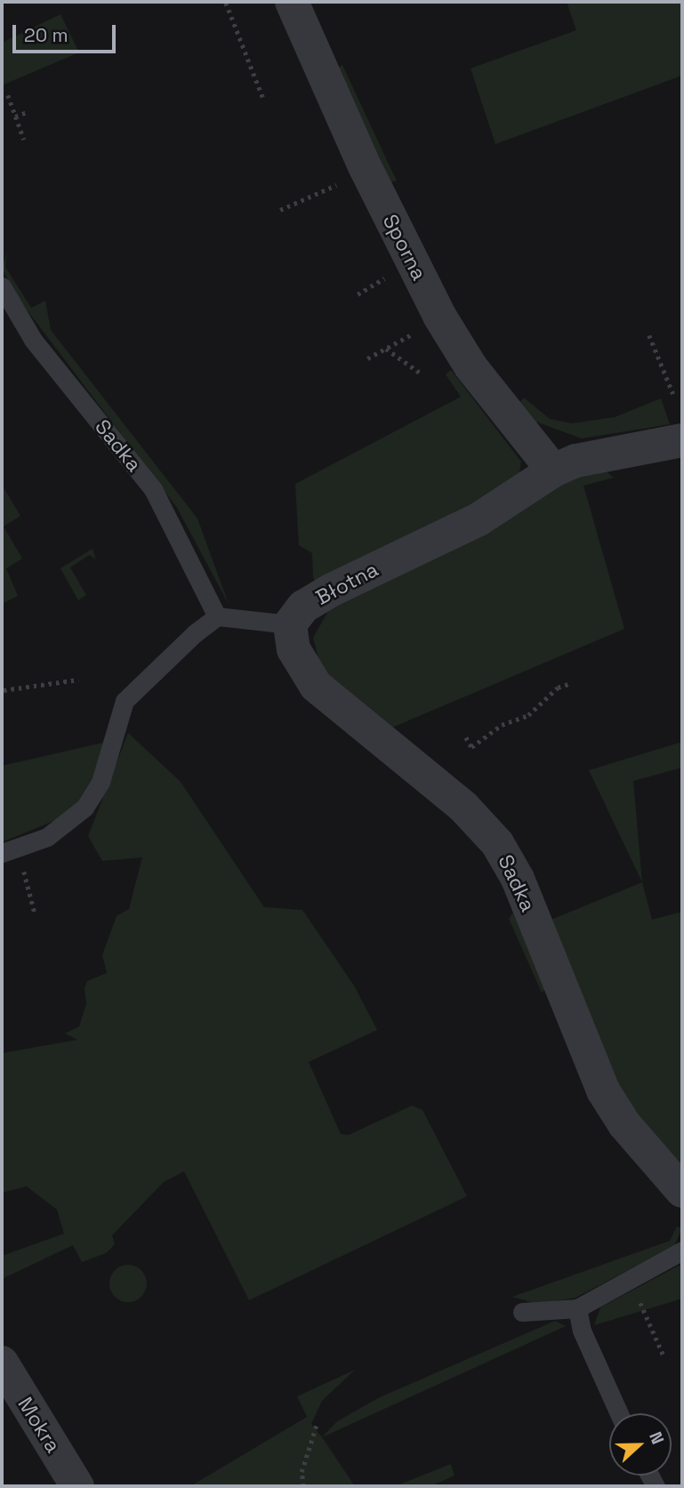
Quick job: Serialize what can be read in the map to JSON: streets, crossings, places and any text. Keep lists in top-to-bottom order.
{
  "streets": {
    "street": [
      "Sporna",
      "Sadka",
      "Błotna",
      "Mokra"
    ]
  },
  "crossings": [
    ["Sporna", "Błotna"],
    ["Sadka", "Błotna"]
  ],
  "scale_bar": "20 m",
  "north": "right"
}
